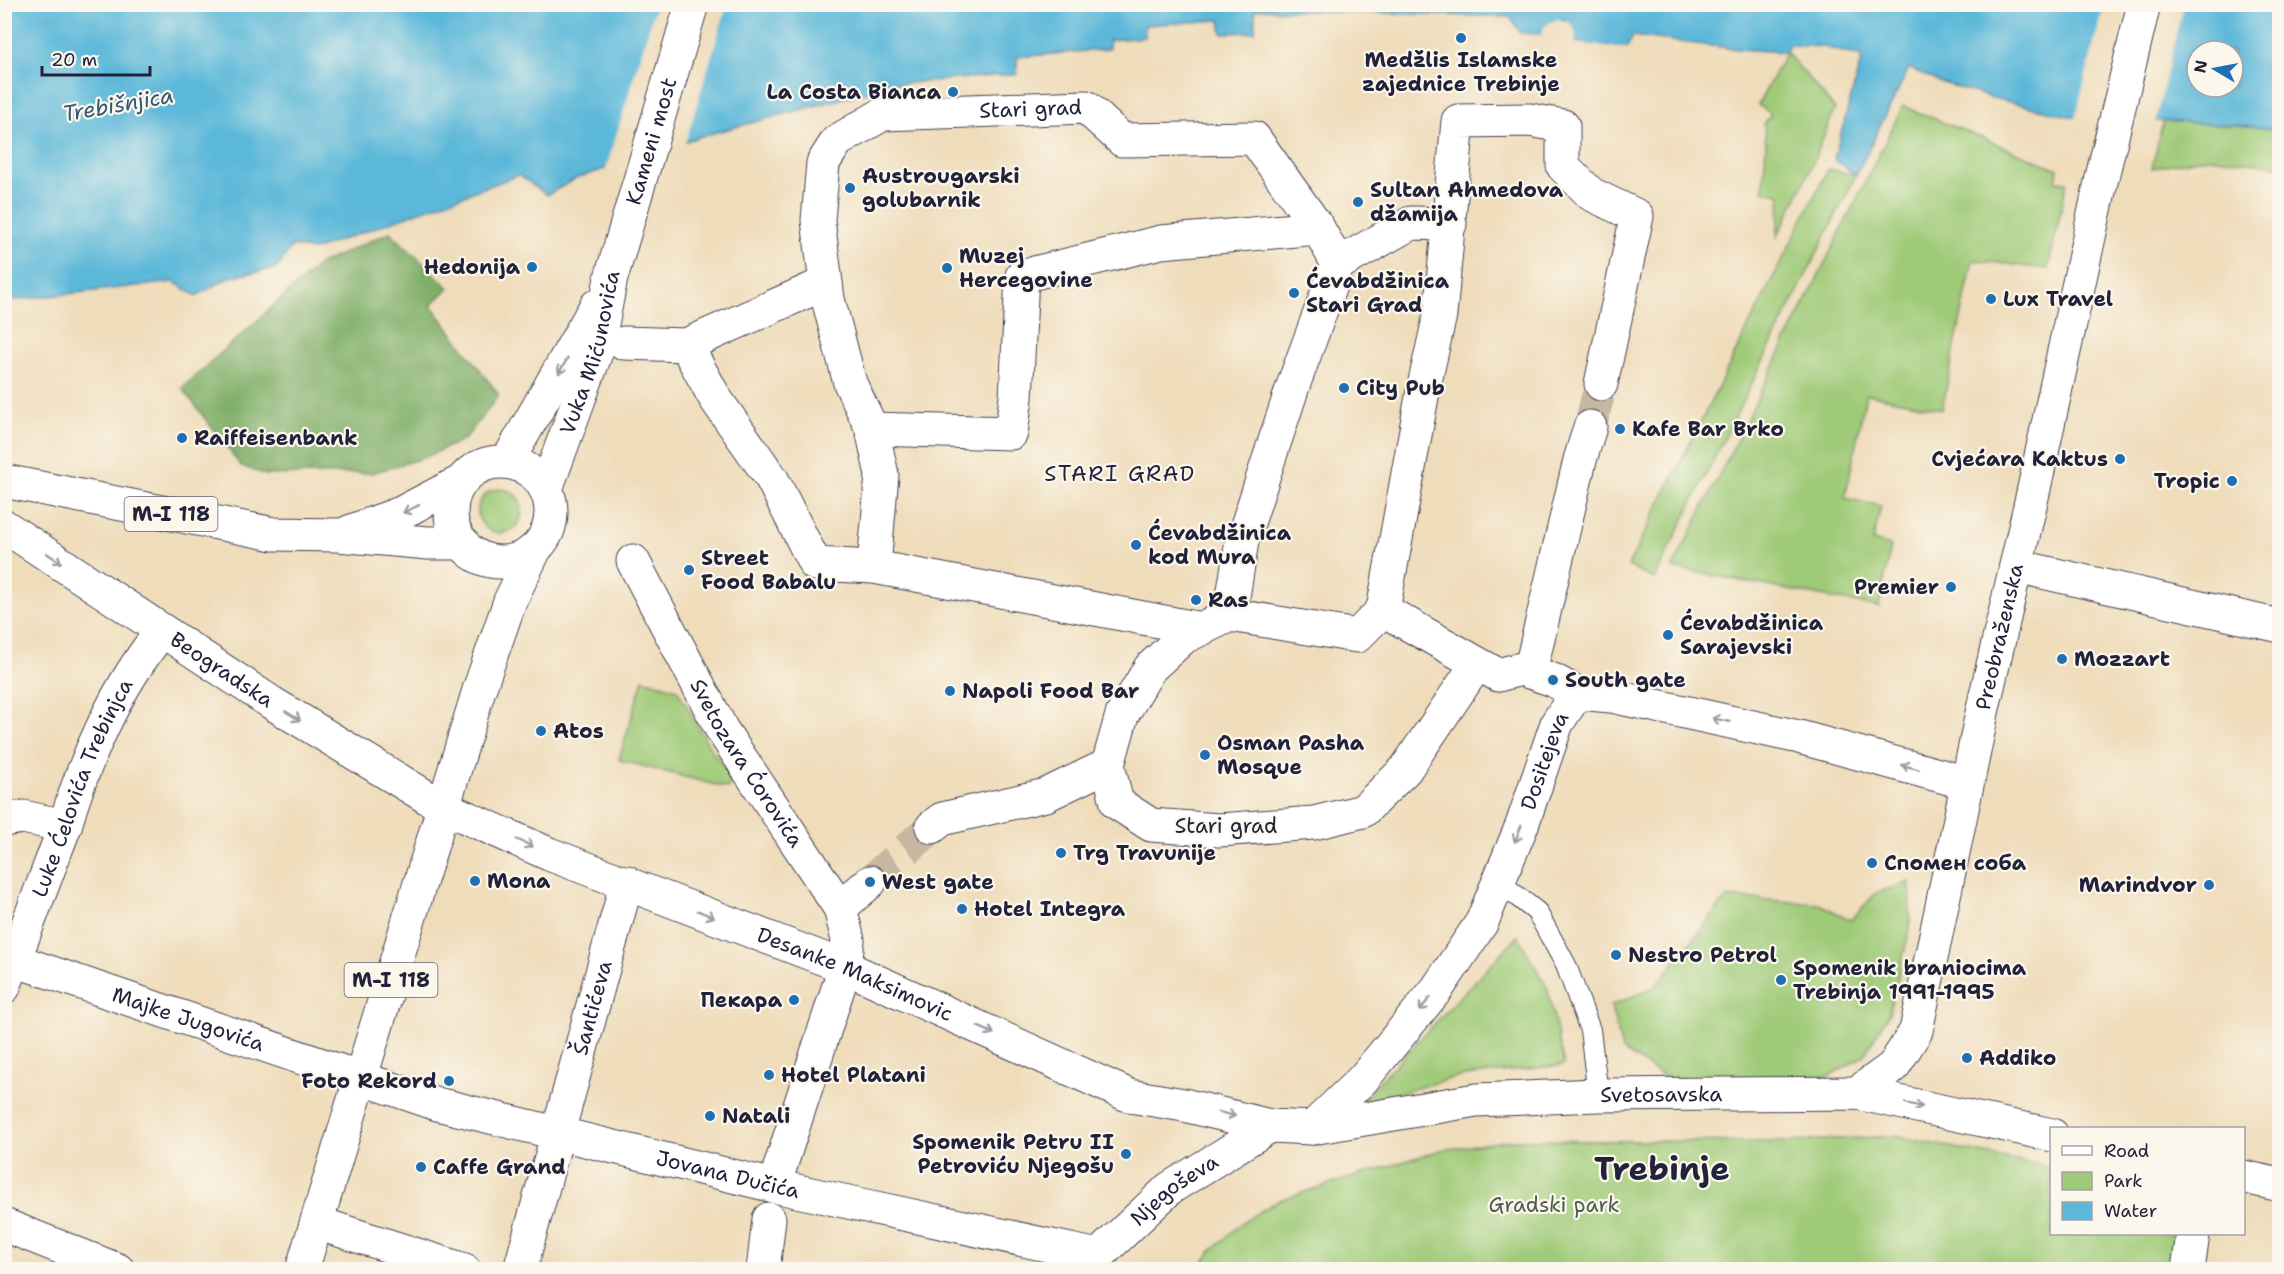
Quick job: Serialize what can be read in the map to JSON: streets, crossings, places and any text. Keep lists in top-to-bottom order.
{
  "streets": {
    "street": [
      "Stari grad",
      "Kameni most",
      "Vuka Mićunovića",
      "M-I 118",
      "Preobraženska",
      "Beogradska",
      "Dositejeva",
      "Svetozara Ćorovića",
      "Luke Ćelovića Trebinjca",
      "Desanke Maksimovic",
      "Šantićeva",
      "Majke Jugovića",
      "Svetosavska",
      "Jovana Dučića",
      "Njegoševa"
    ]
  },
  "crossings": [
    ["Kameni most", "Vuka Mićunovića"],
    ["Vuka Mićunovića", "M-I 118"],
    ["M-I 118", "Beogradska"],
    ["M-I 118", "Desanke Maksimovic"],
    ["M-I 118", "Majke Jugovića"],
    ["M-I 118", "Jovana Dučića"],
    ["Preobraženska", "Dositejeva"],
    ["Preobraženska", "Svetosavska"],
    ["Beogradska", "Luke Ćelovića Trebinjca"],
    ["Beogradska", "Desanke Maksimovic"],
    ["Dositejeva", "Svetosavska"],
    ["Svetozara Ćorovića", "Desanke Maksimovic"],
    ["Svetozara Ćorovića", "Jovana Dučića"],
    ["Luke Ćelovića Trebinjca", "Majke Jugovića"],
    ["Desanke Maksimovic", "Šantićeva"],
    ["Desanke Maksimovic", "Svetosavska"],
    ["Desanke Maksimovic", "Njegoševa"],
    ["Šantićeva", "Jovana Dučića"],
    ["Majke Jugovića", "Jovana Dučića"],
    ["Svetosavska", "Njegoševa"],
    ["Jovana Dučića", "Njegoševa"]
  ],
  "one_way": ["Dositejeva", "Desanke Maksimovic"],
  "districts": ["STARI GRAD", "Trebinje"],
  "water": ["Trebišnjica"],
  "parks": ["Gradski park"],
  "places": [
    "Medžlis Islamske zajednice Trebinje",
    "La Costa Bianca",
    "Austrougarski golubarnik",
    "Sultan Ahmedova džamija",
    "Hedonija",
    "Muzej Hercegovine",
    "Ćevabdžinica Stari Grad",
    "Lux Travel",
    "City Pub",
    "Kafe Bar Brko",
    "Raiffeisenbank",
    "Cvjećara Kaktus",
    "Tropic",
    "Ćevabdžinica kod Mura",
    "Street Food Babalu",
    "Premier",
    "Ras",
    "Ćevabdžinica Sarajevski",
    "Mozzart",
    "South gate",
    "Napoli Food Bar",
    "Atos",
    "Osman Pasha Mosque",
    "Trg Travunije",
    "Спомен соба",
    "Mona",
    "West gate",
    "Marindvor",
    "Hotel Integra",
    "Nestro Petrol",
    "Spomenik braniocima Trebinja 1991-1995",
    "Пекара",
    "Addiko",
    "Hotel Platani",
    "Foto Rekord",
    "Natali",
    "Spomenik Petru II Petroviću Njegošu",
    "Caffe Grand"
  ],
  "legend": ["Road", "Park", "Water"],
  "scale_bar": "20 m",
  "north": "left"
}
